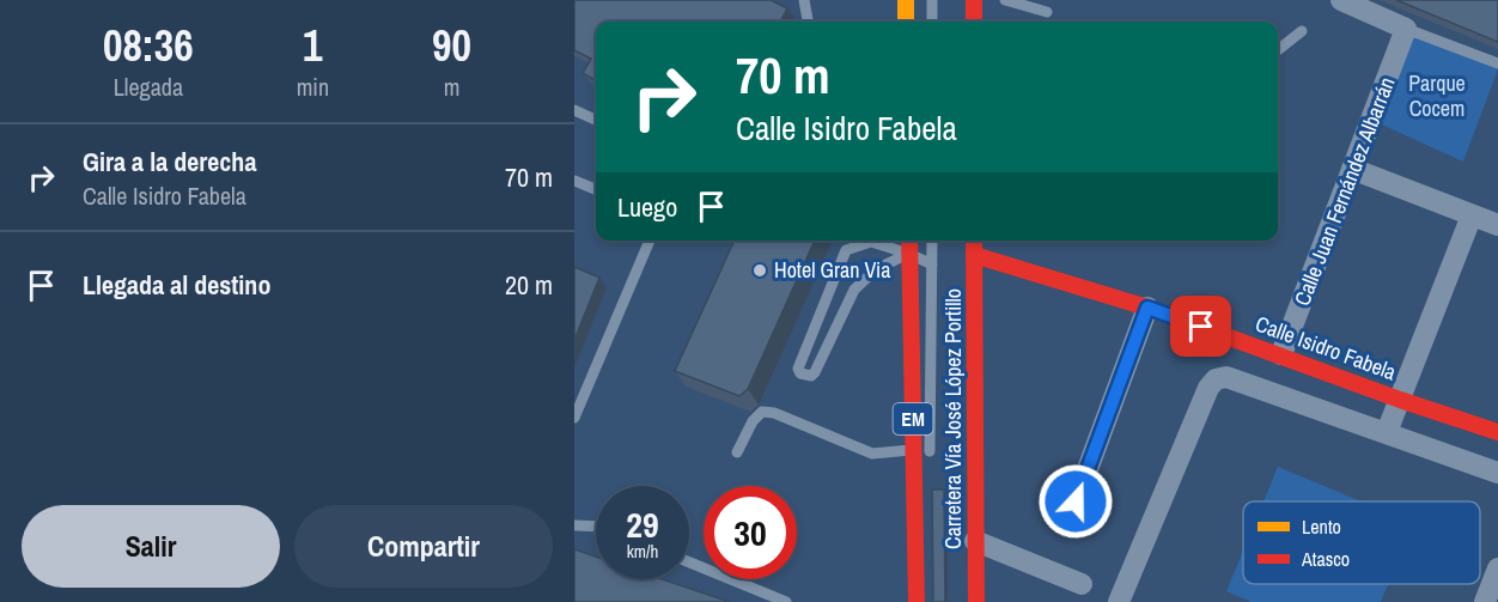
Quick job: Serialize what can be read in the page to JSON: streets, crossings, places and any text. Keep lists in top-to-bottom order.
{
  "streets": {
    "main road": ["Calle Isidro Fabela", "EM", "Carretera Vía José López Portillo"],
    "street": ["Calle Juan Fernández Albarrán"]
  },
  "crossings": [
    ["Calle Juan Fernández Albarrán", "Calle Isidro Fabela"],
    ["Calle Isidro Fabela", "Carretera Vía José López Portillo"]
  ],
  "parks": ["Parque Cocem"],
  "places": ["Hotel Gran Via"],
  "legend": ["Lento", "Atasco"],
  "page": {
    "eta": [
      "08:36",
      "Llegada",
      "1",
      "min",
      "90",
      "m"
    ],
    "turn": ["70 m", "Calle Isidro Fabela"],
    "list": [
      {
        "name": "Gira a la derecha",
        "note": "Calle Isidro Fabela",
        "value": "70 m"
      },
      {
        "name": "Llegada al destino",
        "value": "20 m"
      }
    ],
    "then": "Luego",
    "speed": "29 km/h",
    "limit": "30",
    "buttons": ["Salir", "Compartir"]
  }
}
